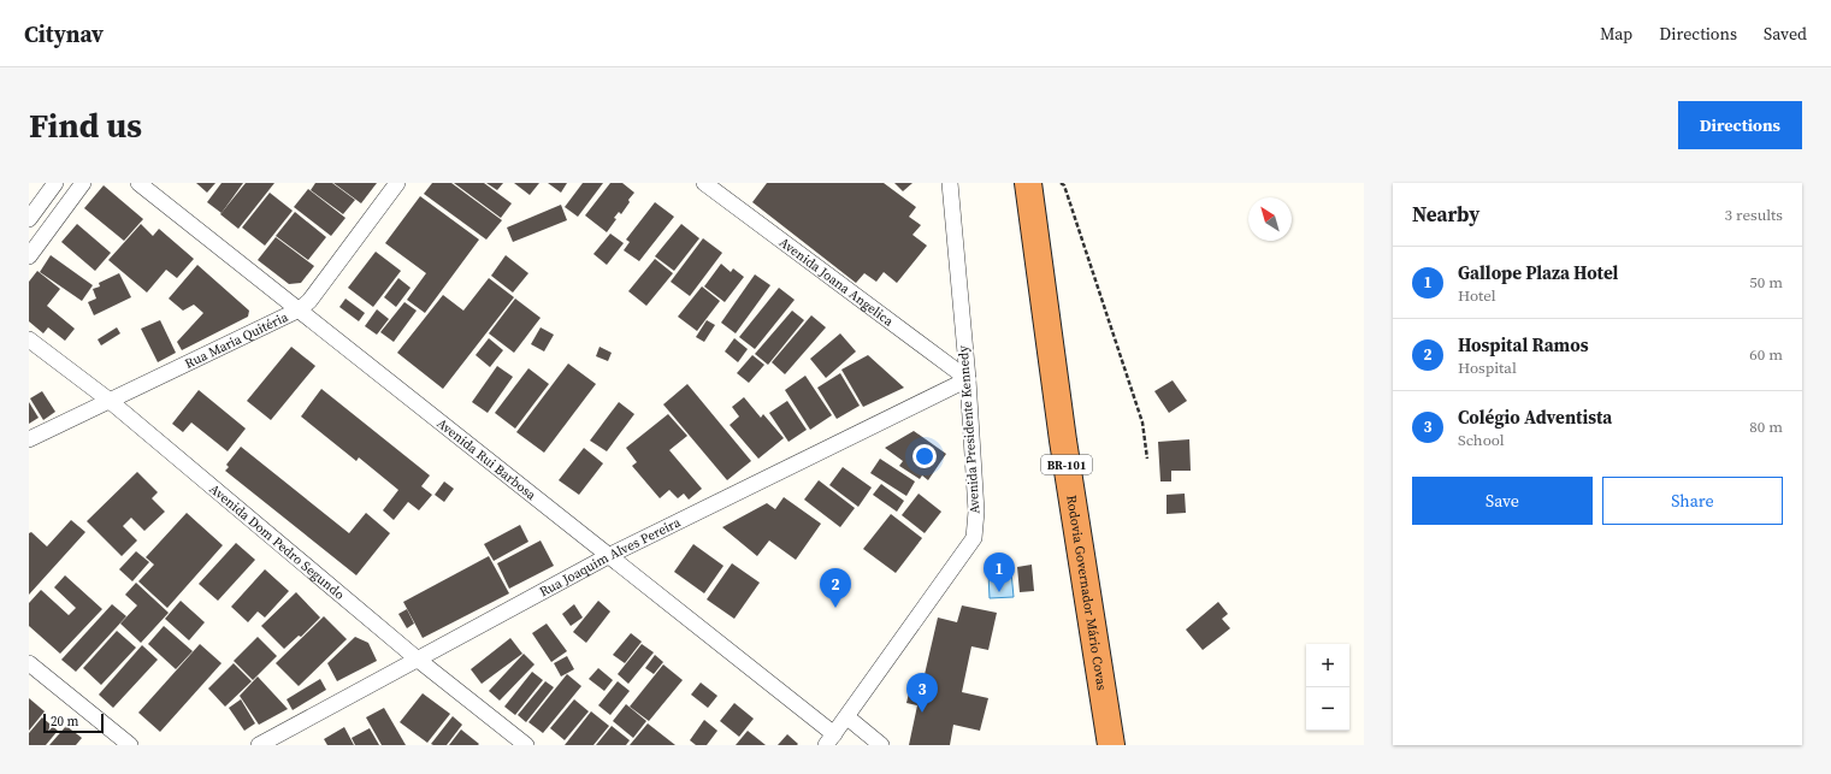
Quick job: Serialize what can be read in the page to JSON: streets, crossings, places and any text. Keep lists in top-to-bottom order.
{
  "streets": {
    "highway": ["BR-101", "Rodovia Governador Mário Covas"],
    "street": [
      "Avenida Joana Angelica",
      "Rua Maria Quitéria",
      "Avenida Presidente Kennedy",
      "Avenida Rui Barbosa",
      "Avenida Dom Pedro Segundo",
      "Rua Joaquim Alves Pereira"
    ]
  },
  "crossings": [
    ["Avenida Joana Angelica", "Avenida Presidente Kennedy"],
    ["Avenida Joana Angelica", "Rua Joaquim Alves Pereira"],
    ["Rua Maria Quitéria", "Avenida Rui Barbosa"],
    ["Rua Maria Quitéria", "Avenida Dom Pedro Segundo"],
    ["Avenida Presidente Kennedy", "Avenida Rui Barbosa"],
    ["Avenida Presidente Kennedy", "Rua Joaquim Alves Pereira"],
    ["Avenida Rui Barbosa", "Rua Joaquim Alves Pereira"],
    ["Avenida Dom Pedro Segundo", "Rua Joaquim Alves Pereira"]
  ],
  "scale_bar": "20 m",
  "north": "top left",
  "page": {
    "header": "Citynav",
    "nav": ["Map", "Directions", "Saved"],
    "buttons": [
      "Directions",
      ["Save", "Share"]
    ],
    "title": "Find us",
    "heading": ["Nearby", "3 results"],
    "list": [
      {
        "mark": "1",
        "name": "Gallope Plaza Hotel",
        "note": "Hotel",
        "value": "50 m"
      },
      {
        "mark": "2",
        "name": "Hospital Ramos",
        "note": "Hospital",
        "value": "60 m"
      },
      {
        "mark": "3",
        "name": "Colégio Adventista",
        "note": "School",
        "value": "80 m"
      }
    ],
    "pins": ["1", "2", "3"],
    "map_buttons": ["+", "−"],
    "scale": "20 m"
  }
}
